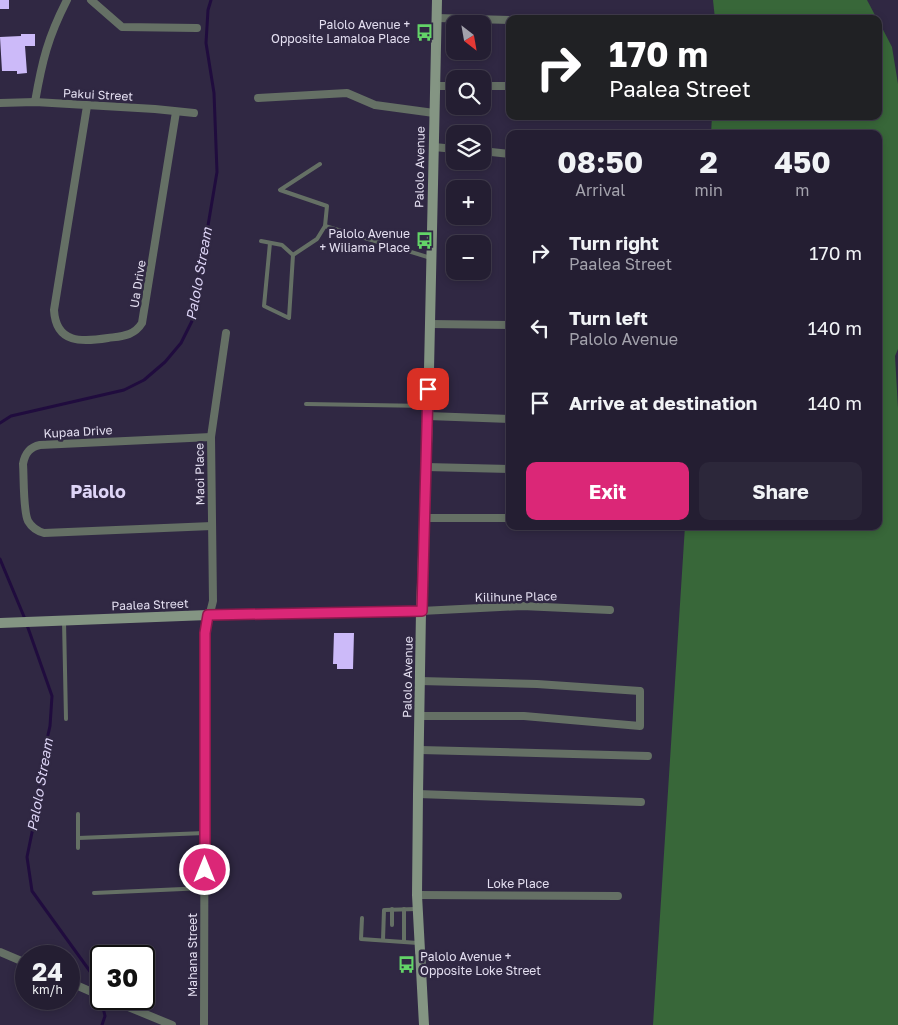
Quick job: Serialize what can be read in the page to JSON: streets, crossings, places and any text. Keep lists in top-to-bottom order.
{
  "streets": {
    "street": [
      "Pakui Street",
      "Palolo Avenue",
      "Ua Drive",
      "Kupaa Drive",
      "Maoi Place",
      "Kilihune Place",
      "Paalea Street",
      "Loke Place",
      "Mahana Street"
    ]
  },
  "crossings": [
    ["Pakui Street", "Ua Drive"],
    ["Palolo Avenue", "Kilihune Place"],
    ["Palolo Avenue", "Paalea Street"],
    ["Palolo Avenue", "Loke Place"],
    ["Kupaa Drive", "Maoi Place"],
    ["Maoi Place", "Paalea Street"],
    ["Maoi Place", "Mahana Street"],
    ["Kilihune Place", "Paalea Street"],
    ["Paalea Street", "Mahana Street"]
  ],
  "districts": ["Pālolo"],
  "water": ["Palolo Stream"],
  "places": {
    "bus stop": ["Palolo Avenue + Opposite Lamaloa Place", "Palolo Avenue + Wiliama Place", "Palolo Avenue + Opposite Loke Street"]
  },
  "north": "bottom right",
  "page": {
    "map_buttons": ["+", "−"],
    "turn": ["170 m", "Paalea Street"],
    "eta": [
      "08:50",
      "Arrival",
      "2",
      "min",
      "450",
      "m"
    ],
    "list": [
      {
        "name": "Turn right",
        "note": "Paalea Street",
        "value": "170 m"
      },
      {
        "name": "Turn left",
        "note": "Palolo Avenue",
        "value": "140 m"
      },
      {
        "name": "Arrive at destination",
        "value": "140 m"
      }
    ],
    "buttons": ["Exit", "Share"],
    "speed": "24 km/h",
    "limit": "30"
  }
}
